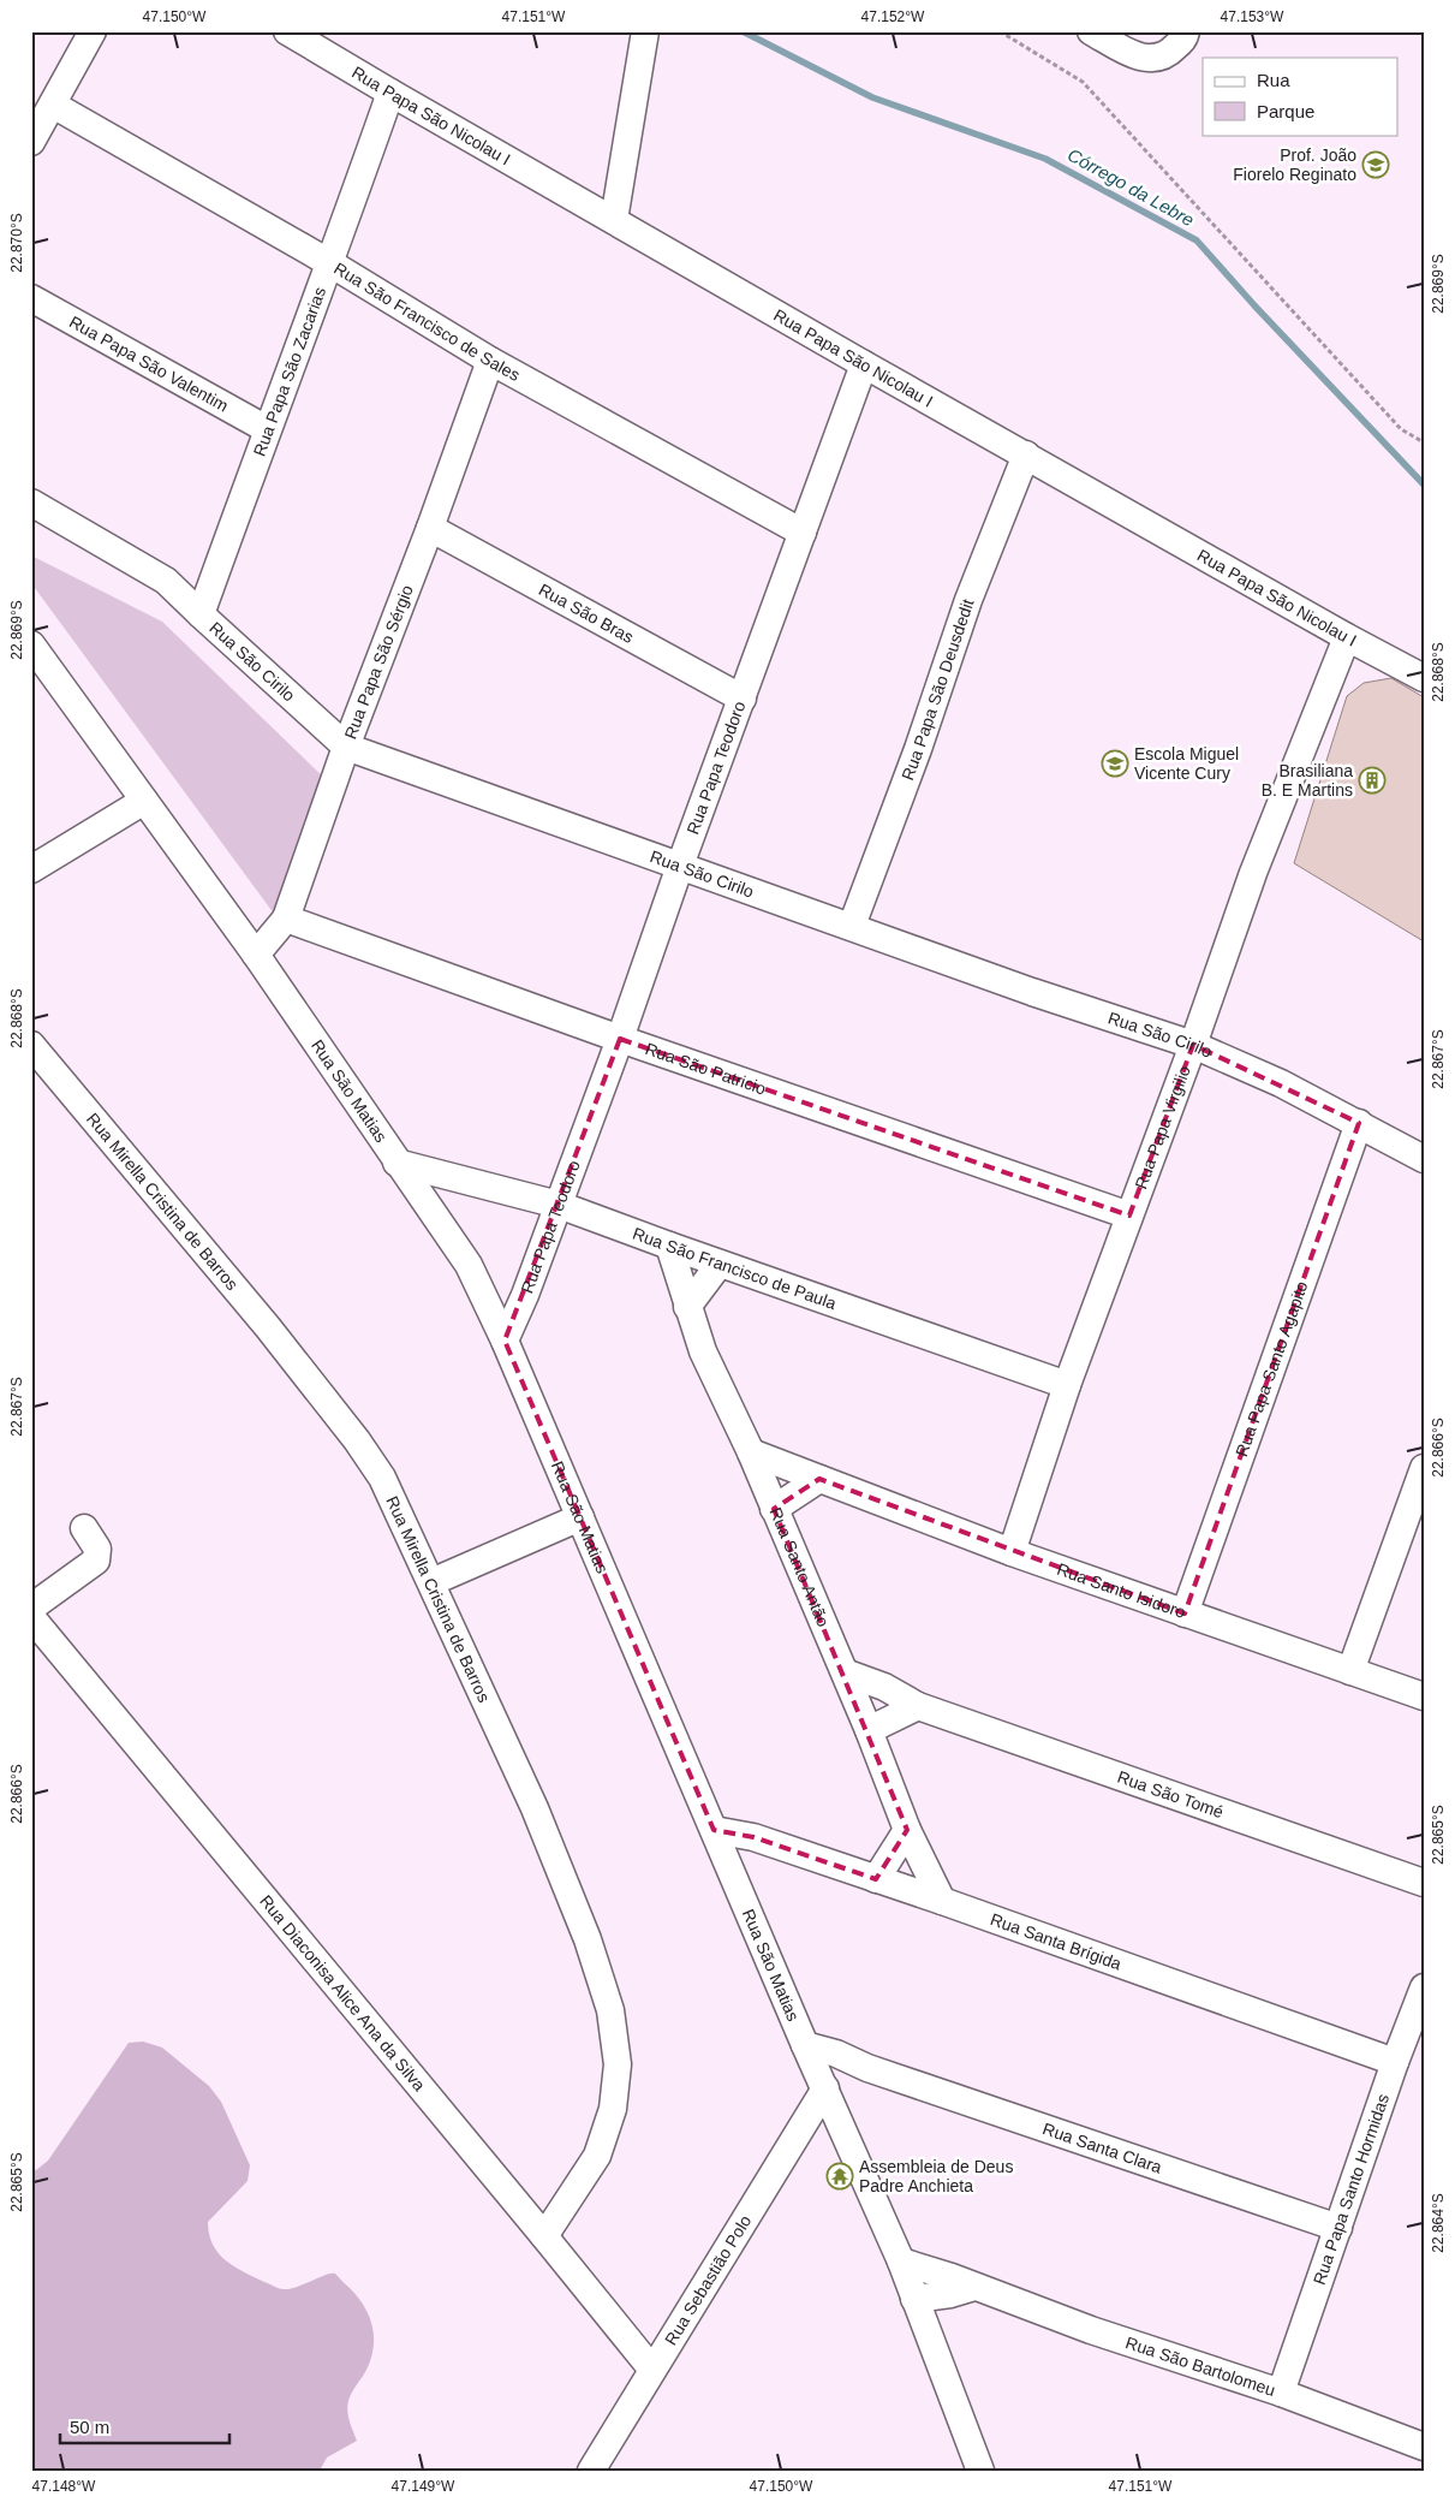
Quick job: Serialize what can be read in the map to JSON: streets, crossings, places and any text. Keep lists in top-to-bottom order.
{
  "streets": {
    "street": [
      "Rua Papa São Nicolau I",
      "Rua São Francisco de Sales",
      "Rua Papa São Valentim",
      "Rua Papa São Zacarias",
      "Rua São Bras",
      "Rua São Cirilo",
      "Rua Papa São Sérgio",
      "Rua Papa São Deusdedit",
      "Rua Papa Teodoro",
      "Rua São Patricio",
      "Rua São Matias",
      "Rua Papa Virgilio",
      "Rua Mirella Cristina de Barros",
      "Rua São Francisco de Paula",
      "Rua Papa Santo Agapito",
      "Rua Santo Antão",
      "Rua Santo Isidoro",
      "Rua São Tomé",
      "Rua Santa Brígida",
      "Rua Diaconisa Alice Ana da Silva",
      "Rua Santa Clara",
      "Rua Papa Santo Hormidas",
      "Rua Sebastião Polo",
      "Rua São Bartolomeu"
    ]
  },
  "crossings": [
    ["Rua Papa São Nicolau I", "Rua Papa São Zacarias"],
    ["Rua Papa São Nicolau I", "Rua Papa São Deusdedit"],
    ["Rua Papa São Nicolau I", "Rua Papa Teodoro"],
    ["Rua Papa São Nicolau I", "Rua Papa Virgilio"],
    ["Rua São Francisco de Sales", "Rua Papa São Zacarias"],
    ["Rua São Francisco de Sales", "Rua Papa São Sérgio"],
    ["Rua São Francisco de Sales", "Rua Papa Teodoro"],
    ["Rua Papa São Valentim", "Rua Papa São Zacarias"],
    ["Rua Papa São Zacarias", "Rua São Cirilo"],
    ["Rua São Bras", "Rua Papa São Sérgio"],
    ["Rua São Bras", "Rua Papa Teodoro"],
    ["Rua São Cirilo", "Rua Papa São Sérgio"],
    ["Rua São Cirilo", "Rua Papa São Deusdedit"],
    ["Rua São Cirilo", "Rua Papa Teodoro"],
    ["Rua São Cirilo", "Rua Papa Virgilio"],
    ["Rua São Cirilo", "Rua Papa Santo Agapito"],
    ["Rua Papa São Sérgio", "Rua São Patricio"],
    ["Rua Papa São Sérgio", "Rua São Matias"],
    ["Rua Papa Teodoro", "Rua São Patricio"],
    ["Rua Papa Teodoro", "Rua São Matias"],
    ["Rua Papa Teodoro", "Rua São Francisco de Paula"],
    ["Rua São Patricio", "Rua Papa Virgilio"],
    ["Rua São Matias", "Rua São Francisco de Paula"],
    ["Rua São Matias", "Rua Santa Brígida"],
    ["Rua São Matias", "Rua Santa Clara"],
    ["Rua São Matias", "Rua Sebastião Polo"],
    ["Rua São Matias", "Rua São Bartolomeu"],
    ["Rua Papa Virgilio", "Rua São Francisco de Paula"],
    ["Rua Papa Virgilio", "Rua Santo Isidoro"],
    ["Rua Mirella Cristina de Barros", "Rua Diaconisa Alice Ana da Silva"],
    ["Rua São Francisco de Paula", "Rua Santo Antão"],
    ["Rua Papa Santo Agapito", "Rua Santo Isidoro"],
    ["Rua Santo Antão", "Rua Santo Isidoro"],
    ["Rua Santo Antão", "Rua São Tomé"],
    ["Rua Santo Antão", "Rua Santa Brígida"],
    ["Rua Santa Brígida", "Rua Papa Santo Hormidas"],
    ["Rua Diaconisa Alice Ana da Silva", "Rua Sebastião Polo"],
    ["Rua Santa Clara", "Rua Papa Santo Hormidas"],
    ["Rua Papa Santo Hormidas", "Rua São Bartolomeu"]
  ],
  "water": ["Córrego da Lebre"],
  "places": {
    "school or university": ["Prof. João Fiorelo Reginato", "Escola Miguel Vicente Cury"],
    "building": ["Brasiliana B. E Martins"],
    "temple": ["Assembleia de Deus Padre Anchieta"]
  },
  "legend": ["Rua", "Parque"],
  "scale_bar": "50 m",
  "coordinates": [
    "47.150°W",
    "47.151°W",
    "47.152°W",
    "47.153°W",
    "22.870°S",
    "22.869°S",
    "22.868°S",
    "22.867°S",
    "22.866°S",
    "22.865°S",
    "22.864°S",
    "47.148°W",
    "47.149°W"
  ]
}
